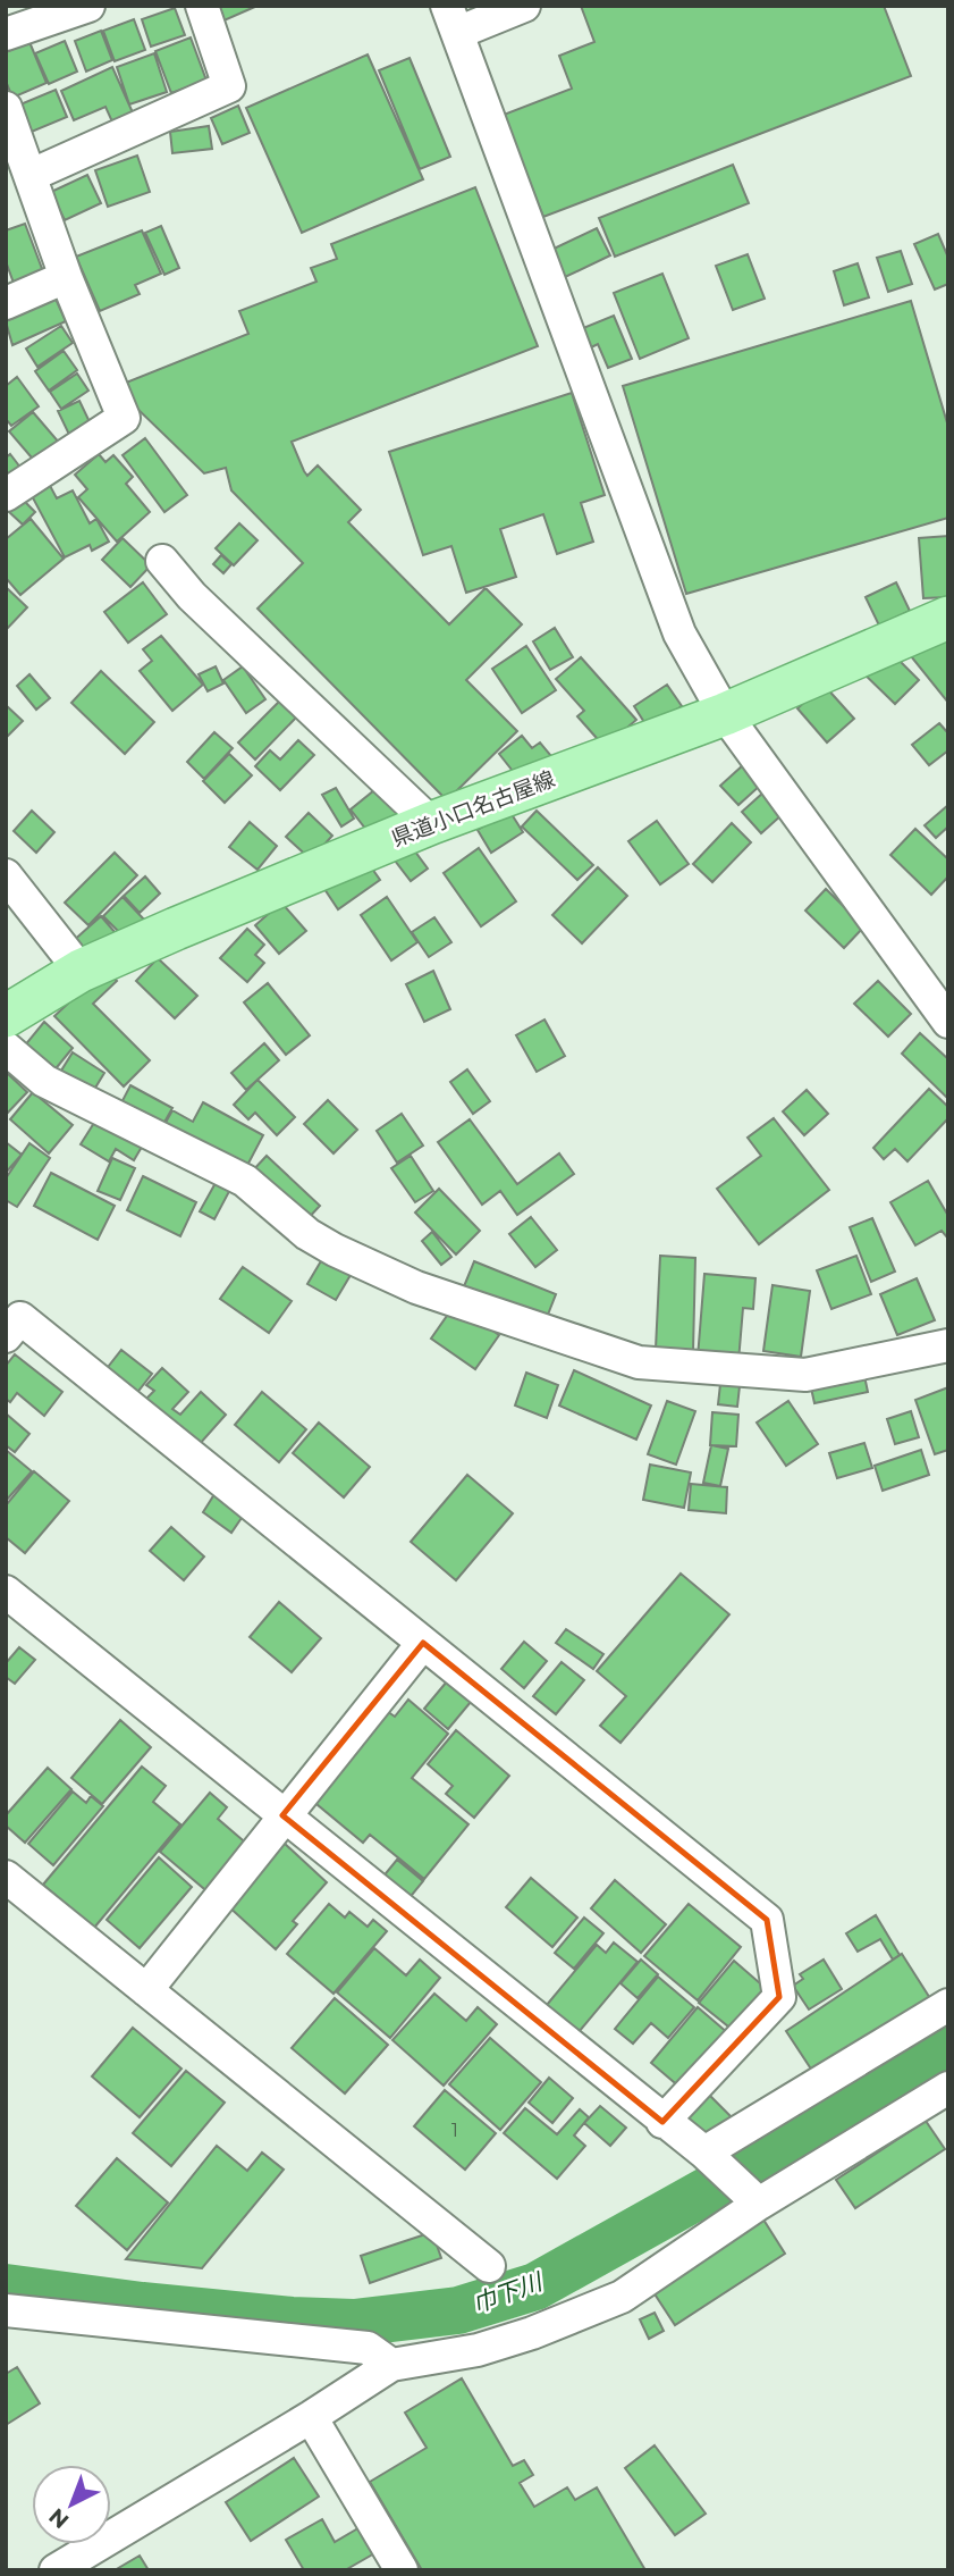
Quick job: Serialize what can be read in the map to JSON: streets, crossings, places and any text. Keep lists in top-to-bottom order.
{
  "streets": {
    "main road": ["県道小口名古屋線"]
  },
  "water": ["巾下川"],
  "house_numbers": ["1"],
  "north": "bottom left"
}
